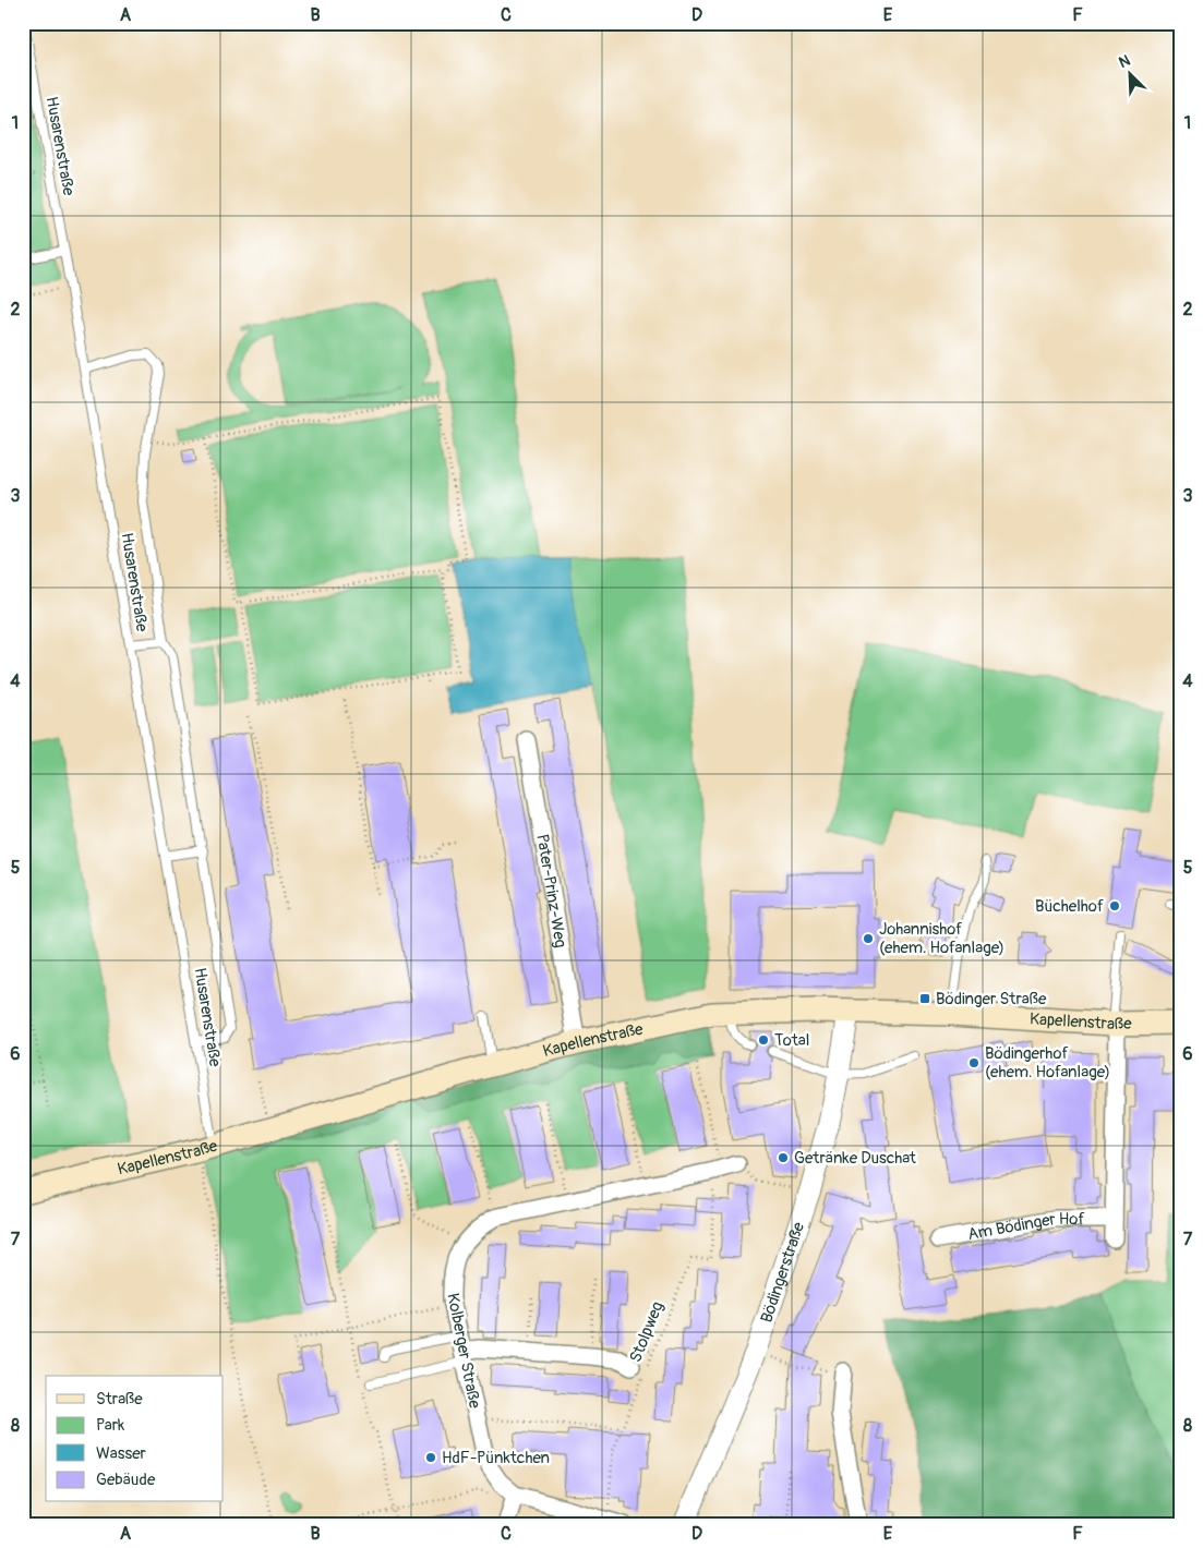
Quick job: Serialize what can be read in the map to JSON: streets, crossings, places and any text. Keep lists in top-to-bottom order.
{
  "streets": {
    "main road": ["Kapellenstraße"],
    "street": [
      "Pater-Prinz-Weg",
      "Am Bödinger Hof",
      "Bödingerstraße",
      "Kolberger Straße"
    ],
    "lane": ["Husarenstraße"],
    "path": ["Stolpweg"]
  },
  "crossings": [
    ["Husarenstraße", "Kapellenstraße"],
    ["Pater-Prinz-Weg", "Kapellenstraße"],
    ["Kapellenstraße", "Bödingerstraße"],
    ["Stolpweg", "Kolberger Straße"]
  ],
  "places": {
    "other": [
      "Büchelhof",
      "Johannishof (ehem. Hofanlage)",
      "Total",
      "Bödingerhof (ehem. Hofanlage)",
      "Getränke Duschat",
      "HdF-Pünktchen"
    ],
    "transit": ["Bödinger Straße"]
  },
  "legend": [
    "Straße",
    "Park",
    "Wasser",
    "Gebäude"
  ],
  "north": "top left",
  "grid": {
    "columns": [
      "A",
      "B",
      "C",
      "D",
      "E",
      "F"
    ],
    "rows": [
      "1",
      "2",
      "3",
      "4",
      "5",
      "6",
      "7",
      "8"
    ]
  }
}
